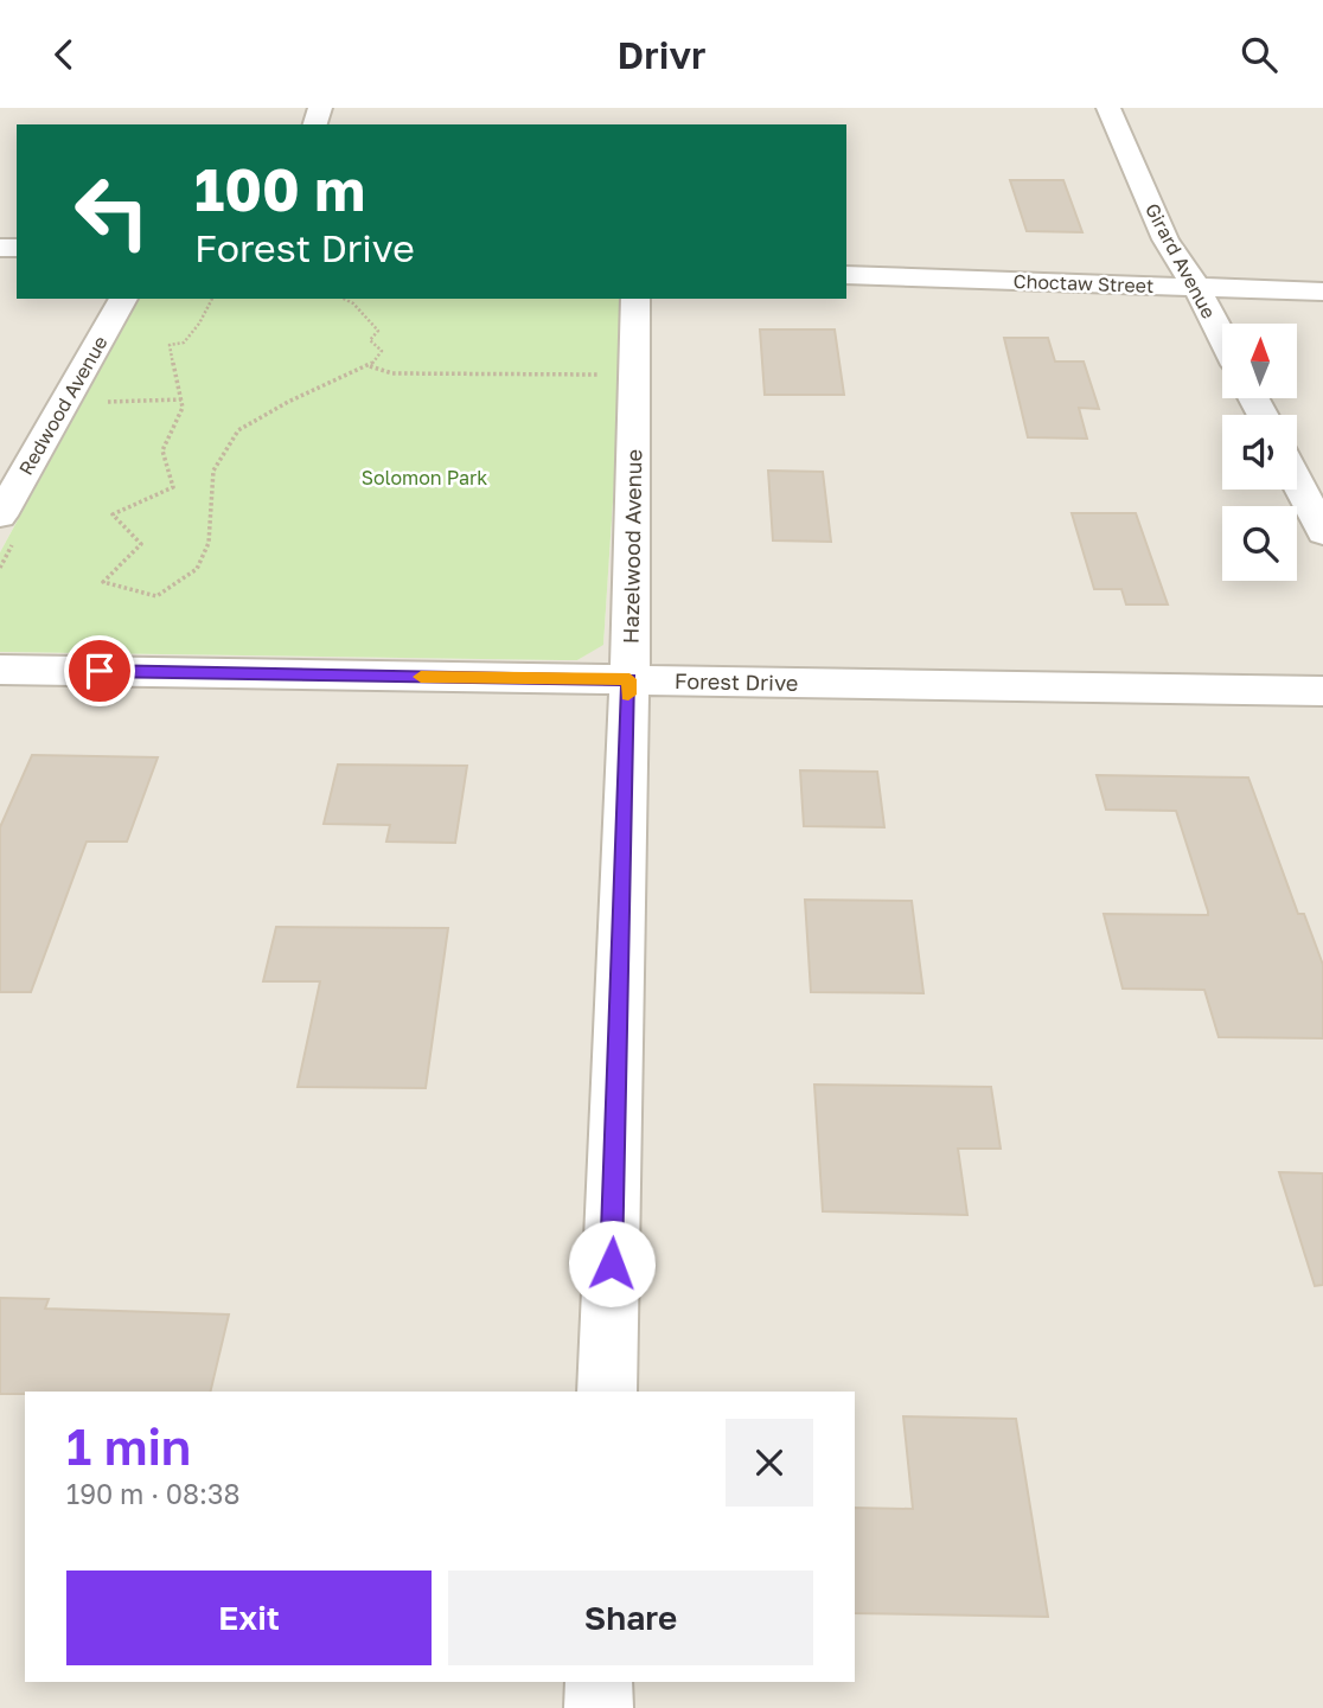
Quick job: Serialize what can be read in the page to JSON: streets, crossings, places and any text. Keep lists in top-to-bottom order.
{
  "streets": {
    "street": [
      "Girard Avenue",
      "Choctaw Street",
      "Redwood Avenue",
      "Hazelwood Avenue",
      "Forest Drive"
    ]
  },
  "crossings": [
    ["Girard Avenue", "Choctaw Street"],
    ["Hazelwood Avenue", "Forest Drive"]
  ],
  "parks": ["Solomon Park"],
  "north": "top",
  "page": {
    "header": "Drivr",
    "turn": ["100 m", "Forest Drive"],
    "heading": ["1 min", "190 m · 08:38"],
    "buttons": ["Exit", "Share"]
  }
}
